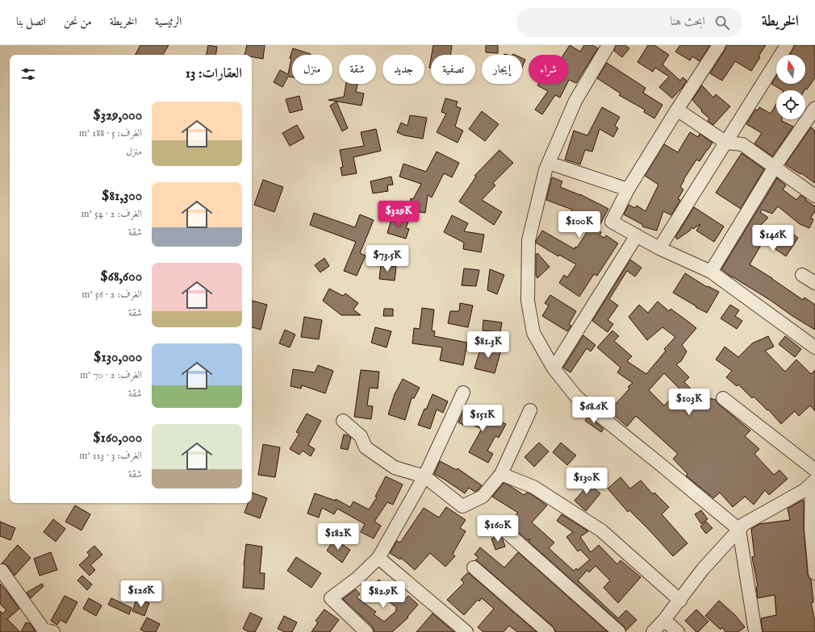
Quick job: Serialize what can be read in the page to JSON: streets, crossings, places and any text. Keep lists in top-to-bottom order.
{
  "north": "top",
  "page": {
    "header": "الخريطة",
    "search": "ابحث هنا",
    "nav": [
      "الرئيسية",
      "الخريطة",
      "من نحن",
      "اتصل بنا"
    ],
    "chip": [
      "شراء",
      "إيجار",
      "تصفية",
      "جديد",
      "شقة",
      "منزل"
    ],
    "heading": "العقارات: 13",
    "list": [
      {
        "name": "$329,000",
        "note": "الغرف: 5 · 188 m² · منزل"
      },
      {
        "name": "$81,300",
        "note": "الغرف: 2 · 54 m² · شقة"
      },
      {
        "name": "$68,600",
        "note": "الغرف: 2 · 56 m² · شقة"
      },
      {
        "name": "$130,000",
        "note": "الغرف: 2 · 70 m² · شقة"
      },
      {
        "name": "$160,000",
        "note": "الغرف: 3 · 113 m² · شقة"
      }
    ],
    "price": [
      "$329K",
      "$100K",
      "$146K",
      "$73.5K",
      "$81.3K",
      "$103K",
      "$68.6K",
      "$151K",
      "$130K",
      "$160K",
      "$182K",
      "$126K",
      "$82.9K"
    ]
  }
}
